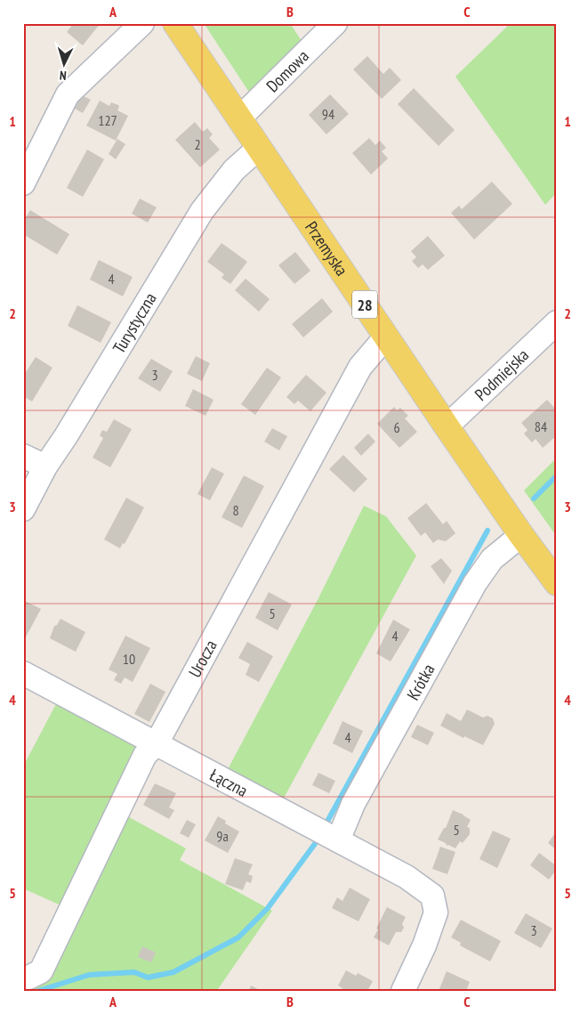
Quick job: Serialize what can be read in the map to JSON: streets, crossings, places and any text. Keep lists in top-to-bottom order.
{
  "streets": {
    "main road": ["Przemyska", "28"],
    "street": [
      "Domowa",
      "Turystyczna",
      "Podmiejska",
      "Urocza",
      "Krótka",
      "Łączna"
    ]
  },
  "crossings": [
    ["Domowa", "Przemyska"],
    ["Przemyska", "Turystyczna"],
    ["Przemyska", "Podmiejska"],
    ["Przemyska", "Urocza"],
    ["Przemyska", "Krótka"],
    ["Urocza", "Łączna"],
    ["Krótka", "Łączna"]
  ],
  "house_numbers": [
    "94",
    "127",
    "2",
    "4",
    "3",
    "84",
    "6",
    "8",
    "5",
    "4",
    "10",
    "4",
    "5",
    "9a",
    "3"
  ],
  "north": "bottom",
  "grid": {
    "columns": ["A", "B", "C"],
    "rows": [
      "1",
      "2",
      "3",
      "4",
      "5"
    ]
  }
}
